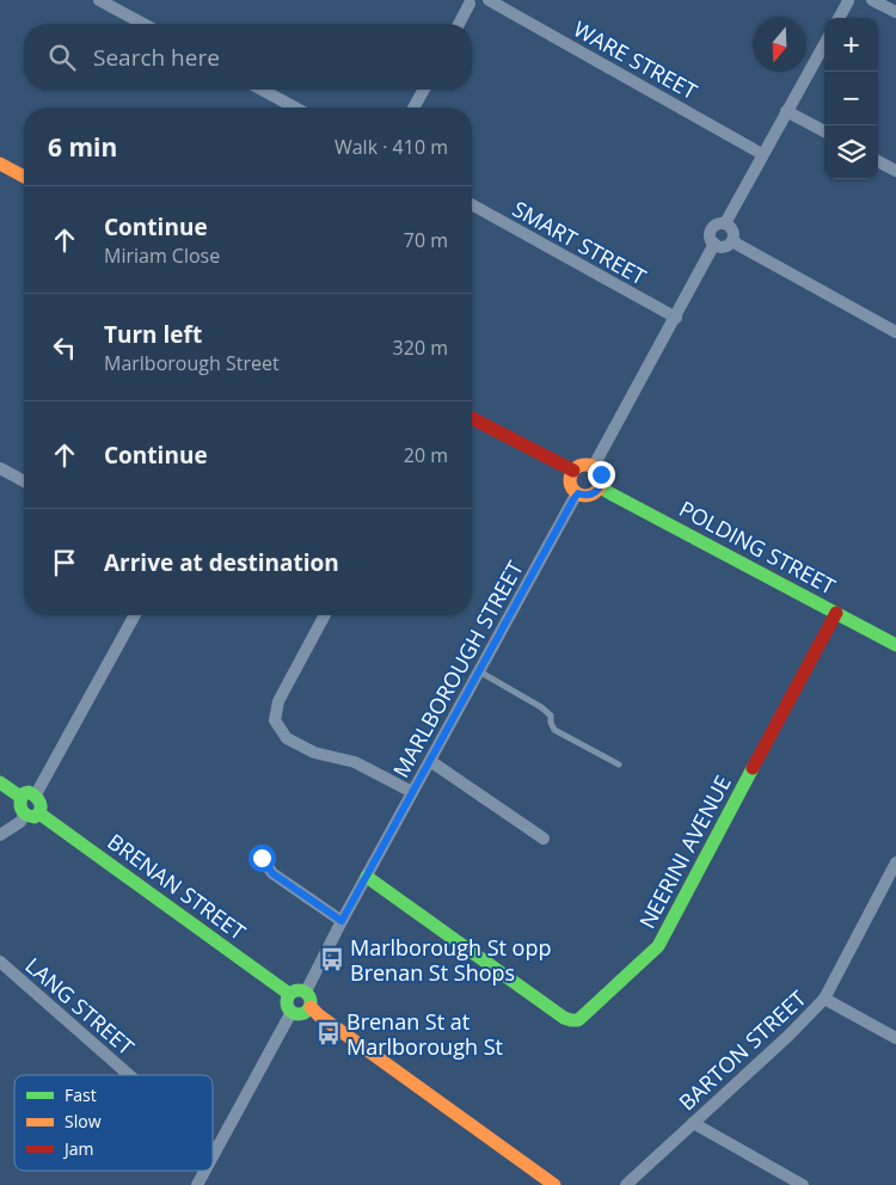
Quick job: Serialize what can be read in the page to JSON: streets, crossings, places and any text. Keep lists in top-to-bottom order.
{
  "streets": {
    "street": [
      "WARE STREET",
      "SMART STREET",
      "POLDING STREET",
      "MARLBOROUGH STREET",
      "NEERINI AVENUE",
      "BRENAN STREET",
      "LANG STREET",
      "BARTON STREET"
    ]
  },
  "crossings": [
    ["POLDING STREET", "MARLBOROUGH STREET"],
    ["POLDING STREET", "NEERINI AVENUE"],
    ["MARLBOROUGH STREET", "NEERINI AVENUE"],
    ["MARLBOROUGH STREET", "BRENAN STREET"]
  ],
  "places": {
    "bus stop": ["Marlborough St opp Brenan St Shops", "Brenan St at Marlborough St"]
  },
  "legend": ["Fast", "Slow", "Jam"],
  "north": "bottom",
  "page": {
    "map_buttons": ["+", "−"],
    "search": "Search here",
    "heading": ["6 min", "Walk · 410 m"],
    "list": [
      ["Continue", "Miriam Close", "70 m"],
      ["Turn left", "Marlborough Street", "320 m"],
      ["Continue", "20 m"],
      "Arrive at destination"
    ]
  }
}
